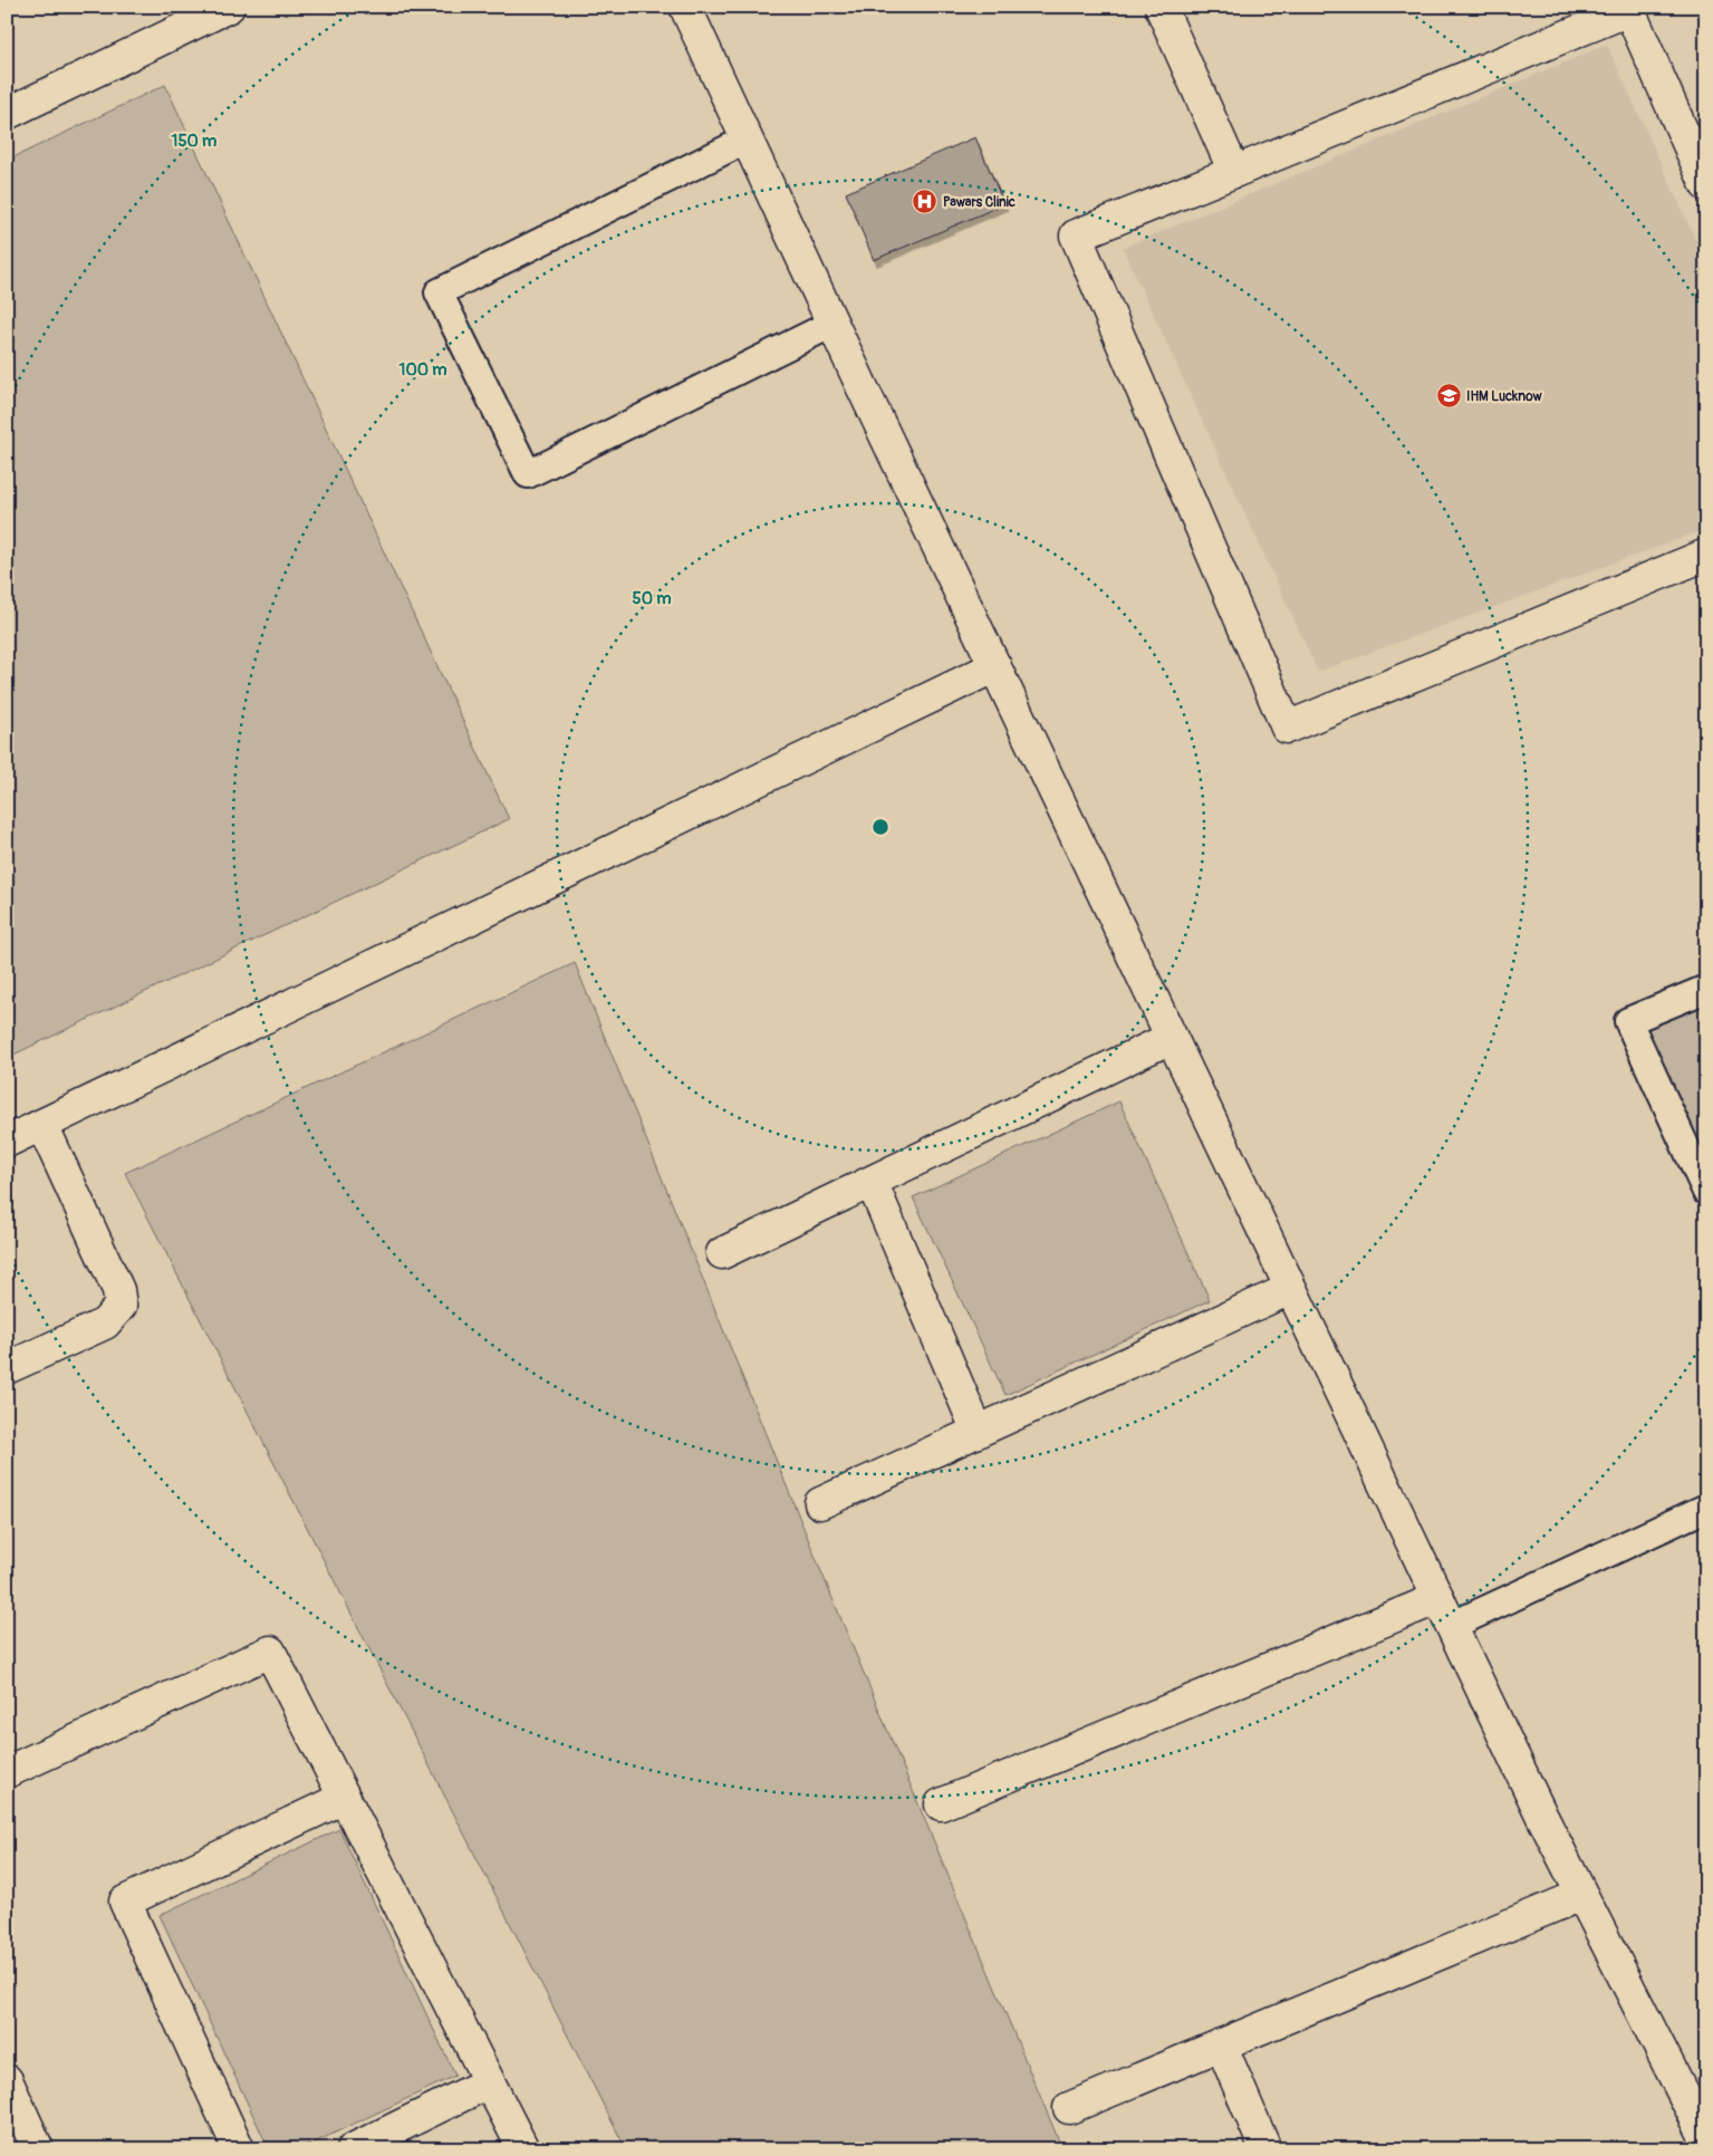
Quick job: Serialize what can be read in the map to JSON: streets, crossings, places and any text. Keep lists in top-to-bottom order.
{
  "places": {
    "hospital": ["Pawars Clinic"],
    "school or university": ["IHM Lucknow"]
  },
  "rings": ["150 m", "100 m", "50 m"]
}
